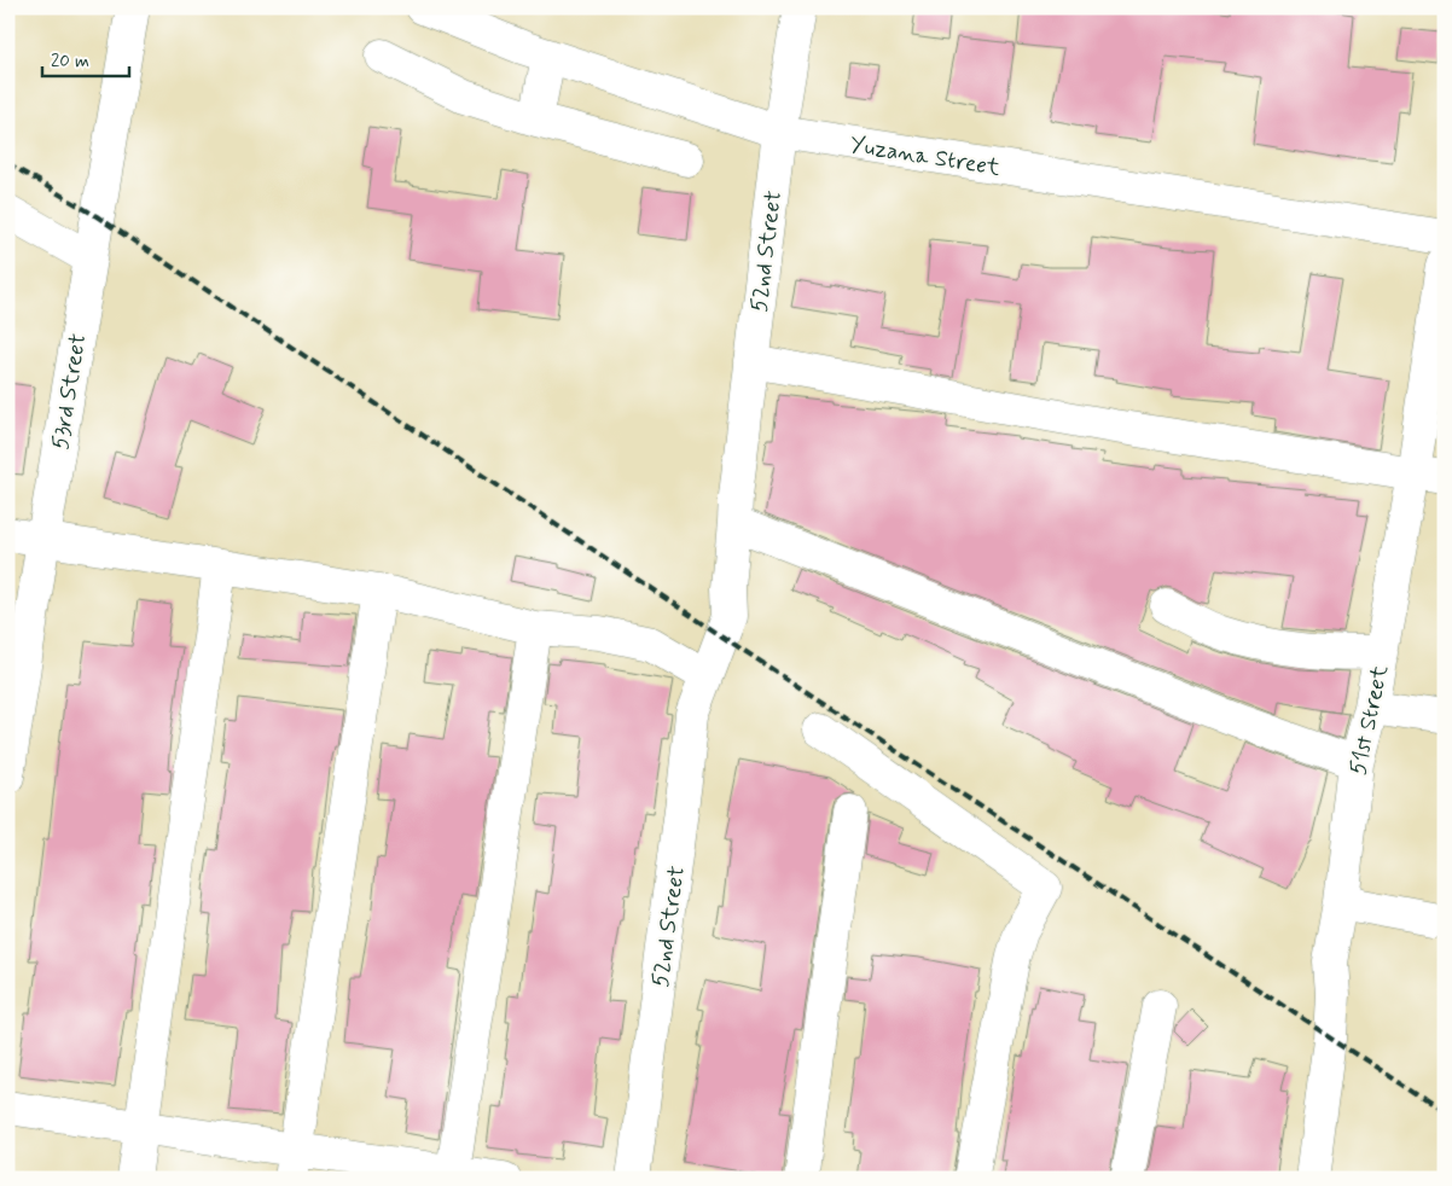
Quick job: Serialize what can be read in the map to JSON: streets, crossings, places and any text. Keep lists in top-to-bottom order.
{
  "streets": {
    "street": [
      "Yuzana Street",
      "52nd Street",
      "53rd Street",
      "51st Street"
    ]
  },
  "crossings": [
    ["Yuzana Street", "52nd Street"]
  ],
  "scale_bar": "20 m"
}
